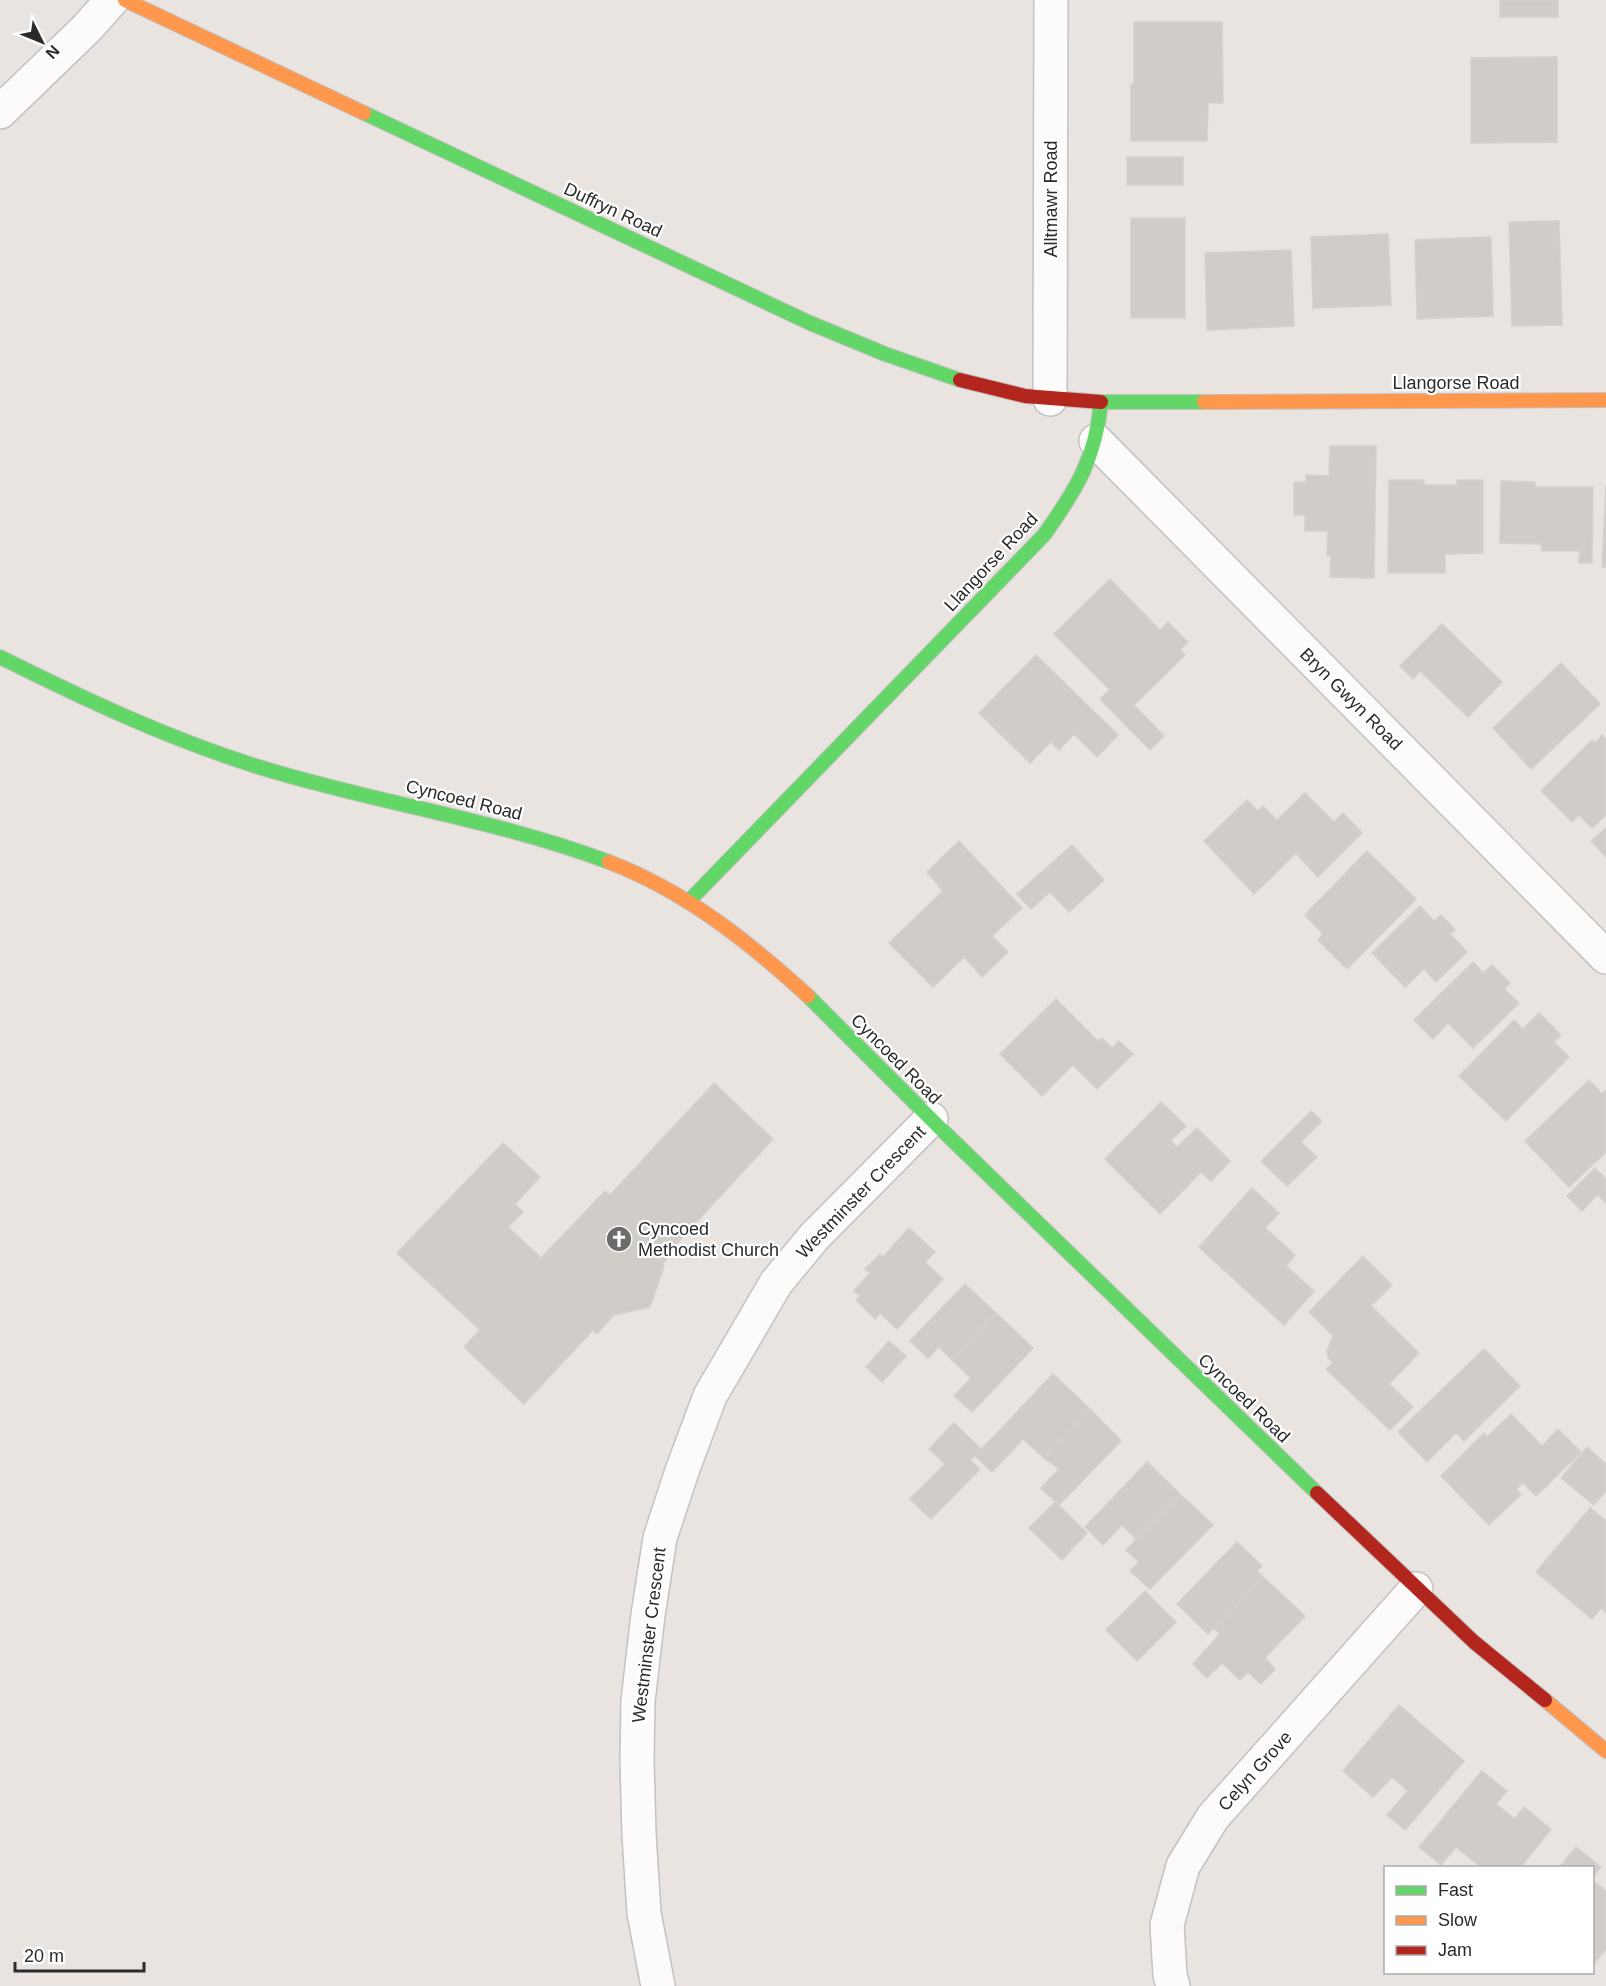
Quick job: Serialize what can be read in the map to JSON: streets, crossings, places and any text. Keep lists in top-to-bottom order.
{
  "streets": {
    "street": [
      "Alltmawr Road",
      "Duffryn Road",
      "Llangorse Road",
      "Bryn Gwyn Road",
      "Cyncoed Road",
      "Westminster Crescent",
      "Celyn Grove"
    ]
  },
  "crossings": [
    ["Alltmawr Road", "Duffryn Road"],
    ["Duffryn Road", "Llangorse Road"],
    ["Llangorse Road", "Bryn Gwyn Road"],
    ["Llangorse Road", "Cyncoed Road"],
    ["Cyncoed Road", "Westminster Crescent"],
    ["Cyncoed Road", "Celyn Grove"]
  ],
  "places": {
    "church": ["Cyncoed Methodist Church"]
  },
  "legend": ["Fast", "Slow", "Jam"],
  "scale_bar": "20 m",
  "north": "bottom right"
}
